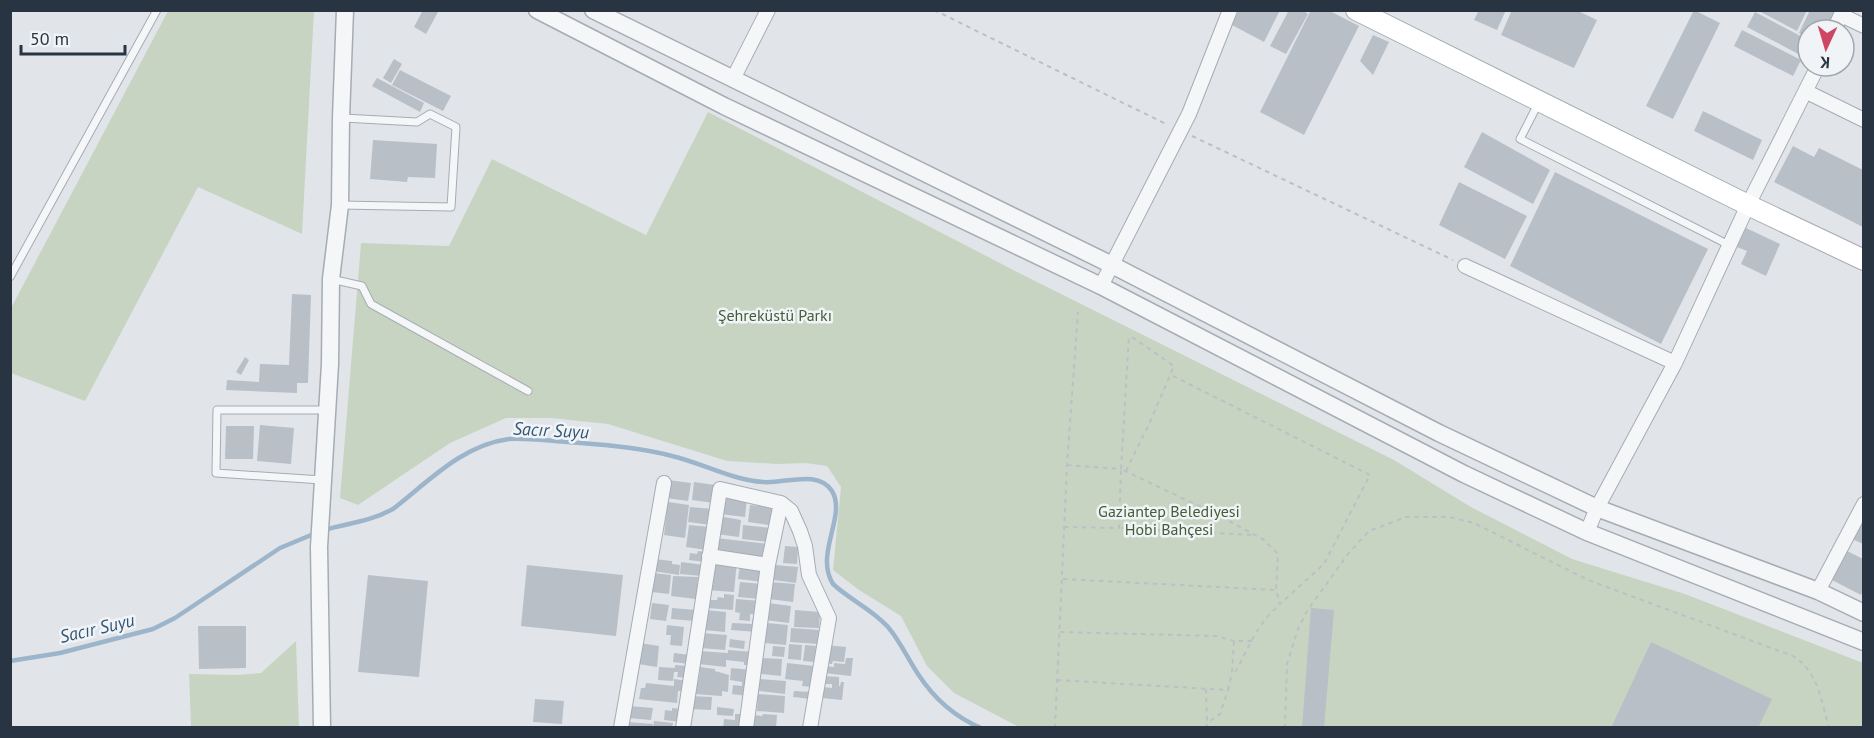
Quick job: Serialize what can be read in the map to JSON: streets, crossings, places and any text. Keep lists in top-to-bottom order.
{
  "water": ["Sacır Suyu"],
  "parks": ["Şehreküstü Parkı", "Gaziantep Belediyesi Hobi Bahçesi"],
  "scale_bar": "50 m",
  "north": "bottom"
}
